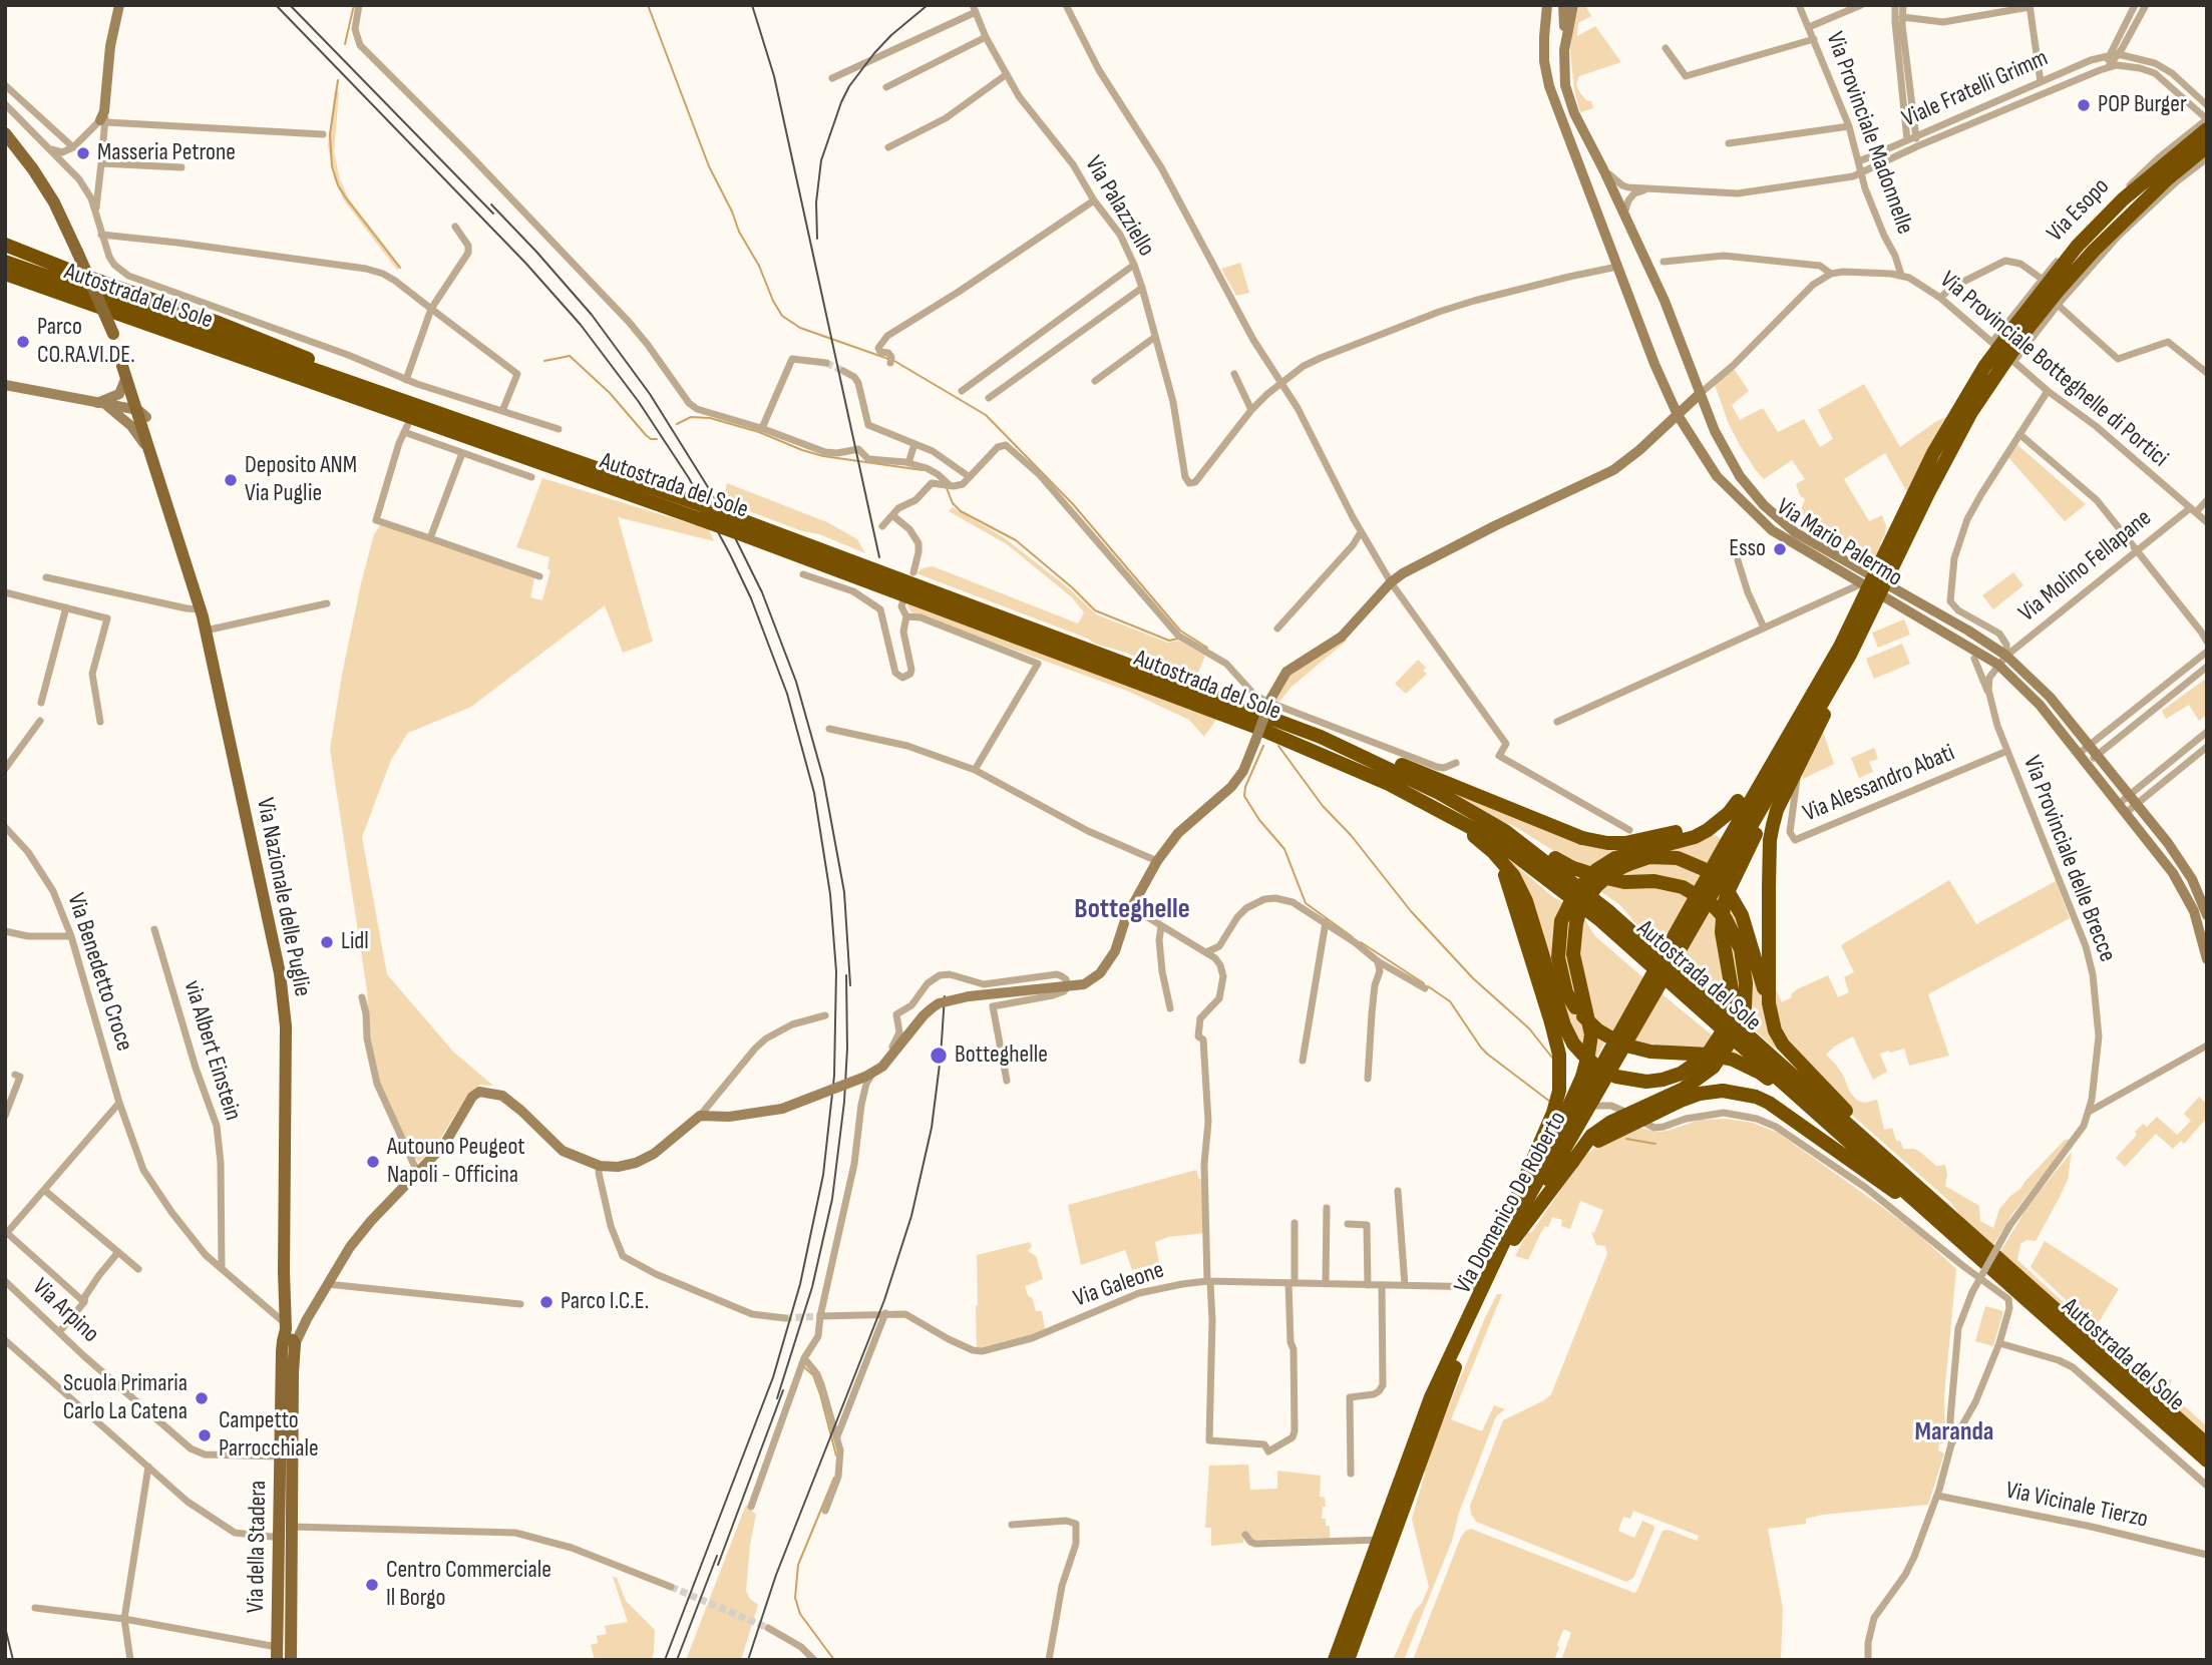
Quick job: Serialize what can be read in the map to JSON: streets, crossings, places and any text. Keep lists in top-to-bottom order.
{
  "streets": {
    "highway": ["Autostrada del Sole"],
    "main road": ["Via Nazionale delle Puglie", "Via della Stadera"],
    "street": [
      "Viale Fratelli Grimm",
      "Via Provinciale Madonnelle",
      "Via Palazziello",
      "Via Esopo",
      "Via Provinciale Botteghelle di Portici",
      "Via Mario Palermo",
      "Via Molino Fellapane",
      "Via Alessandro Abati",
      "Via Provinciale delle Brecce",
      "Via Benedetto Croce",
      "via Albert Einstein",
      "Via Domenico De Roberto",
      "Via Galeone",
      "Via Arpino",
      "Via Vicinale Tierzo"
    ]
  },
  "crossings": [
    ["Viale Fratelli Grimm", "Via Provinciale Madonnelle"],
    ["Viale Fratelli Grimm", "Via Mario Palermo"],
    ["Via Provinciale Madonnelle", "Via Provinciale Botteghelle di Portici"],
    ["Via Esopo", "Via Provinciale Botteghelle di Portici"],
    ["Via Provinciale Botteghelle di Portici", "Via Molino Fellapane"],
    ["Via Mario Palermo", "Via Molino Fellapane"],
    ["Via Alessandro Abati", "Via Provinciale delle Brecce"],
    ["Via Nazionale delle Puglie", "Via Benedetto Croce"],
    ["Via Nazionale delle Puglie", "Via della Stadera"],
    ["Via Benedetto Croce", "via Albert Einstein"],
    ["Via Benedetto Croce", "Via della Stadera"],
    ["Via Domenico De Roberto", "Via Galeone"],
    ["Via Arpino", "Via della Stadera"]
  ],
  "districts": ["Botteghelle", "Maranda"],
  "places": [
    "POP Burger",
    "Masseria Petrone",
    "Parco CO.RA.VI.DE.",
    "Deposito ANM Via Puglie",
    "Esso",
    "Lidl",
    "Botteghelle",
    "Autouno Peugeot Napoli - Officina",
    "Parco I.C.E.",
    "Scuola Primaria Carlo La Catena",
    "Campetto Parrocchiale",
    "Centro Commerciale Il Borgo"
  ]
}
